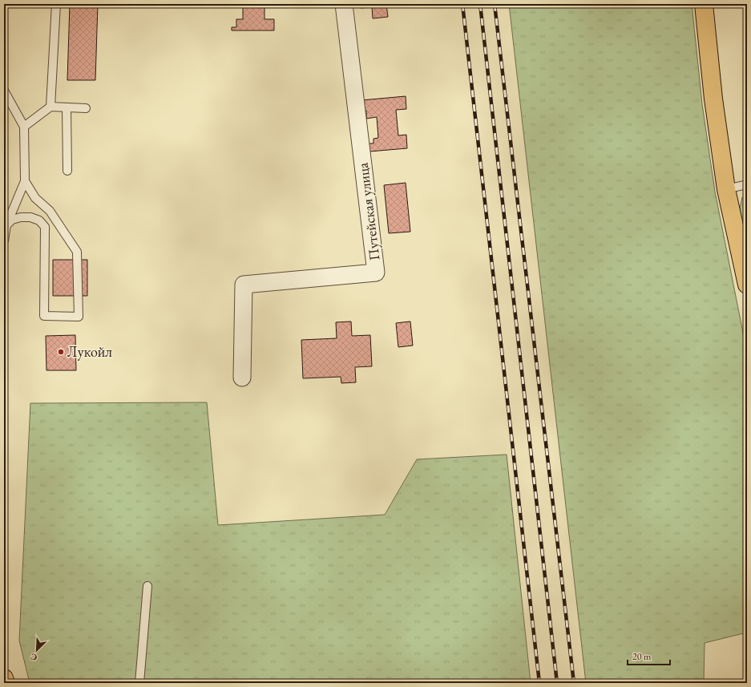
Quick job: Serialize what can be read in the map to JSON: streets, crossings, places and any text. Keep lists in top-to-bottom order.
{
  "streets": {
    "street": ["Путейская улица"]
  },
  "places": ["Лукойл"],
  "scale_bar": "20 m",
  "north": "bottom left"
}
